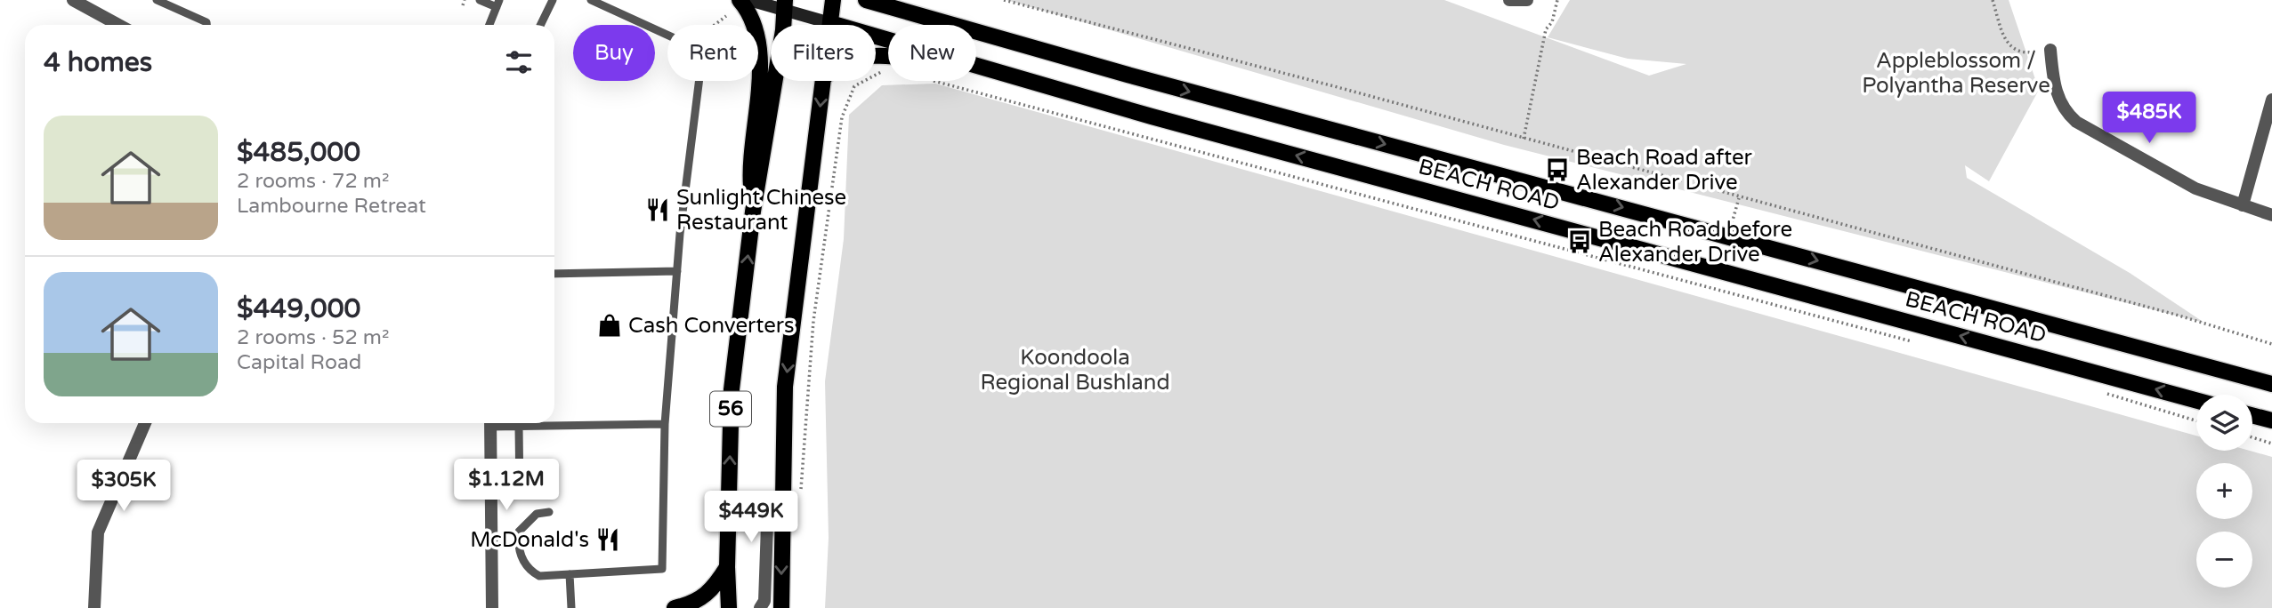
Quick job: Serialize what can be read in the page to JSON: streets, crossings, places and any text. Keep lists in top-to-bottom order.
{
  "streets": {
    "main road": ["BEACH ROAD", "56"]
  },
  "crossings": [
    ["BEACH ROAD", "56"]
  ],
  "parks": ["Appleblossom / Polyantha Reserve", "Koondoola Regional Bushland"],
  "places": {
    "bus stop": ["Beach Road after Alexander Drive", "Beach Road before Alexander Drive"],
    "restaurant": ["Sunlight Chinese Restaurant", "McDonald's"],
    "shop": ["Cash Converters"]
  },
  "page": {
    "chip": [
      "Buy",
      "Rent",
      "Filters",
      "New"
    ],
    "heading": "4 homes",
    "price": [
      "$485K",
      "$1.12M",
      "$305K",
      "$449K"
    ],
    "list": [
      {
        "name": "$485,000",
        "note": "2 rooms · 72 m² · Lambourne Retreat"
      },
      {
        "name": "$449,000",
        "note": "2 rooms · 52 m² · Capital Road"
      }
    ],
    "map_buttons": ["+", "−"]
  }
}
